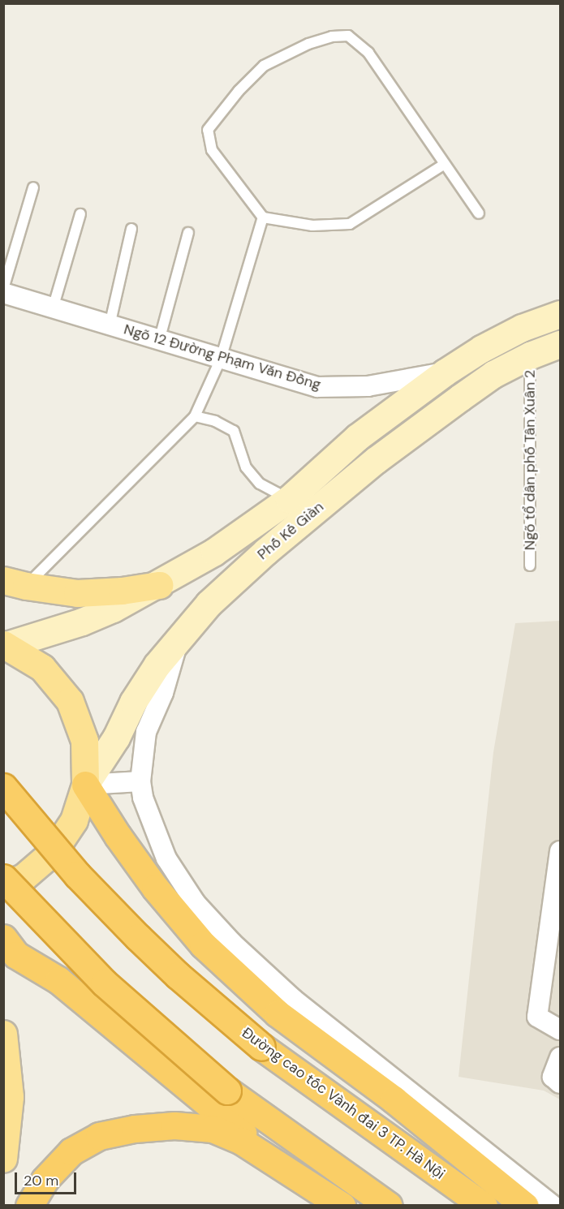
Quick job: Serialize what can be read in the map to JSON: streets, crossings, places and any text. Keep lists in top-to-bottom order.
{
  "streets": {
    "highway": ["Đường cao tốc Vành đai 3 TP. Hà Nội"],
    "main road": ["Phố Kẻ Giàn"],
    "street": ["Ngõ 12 Đường Phạm Văn Đồng"],
    "lane": ["Ngõ tổ dân phố Tân Xuân 2"]
  },
  "crossings": [
    ["Ngõ 12 Đường Phạm Văn Đồng", "Phố Kẻ Giàn"],
    ["Ngõ tổ dân phố Tân Xuân 2", "Phố Kẻ Giàn"]
  ],
  "scale_bar": "20 m"
}
